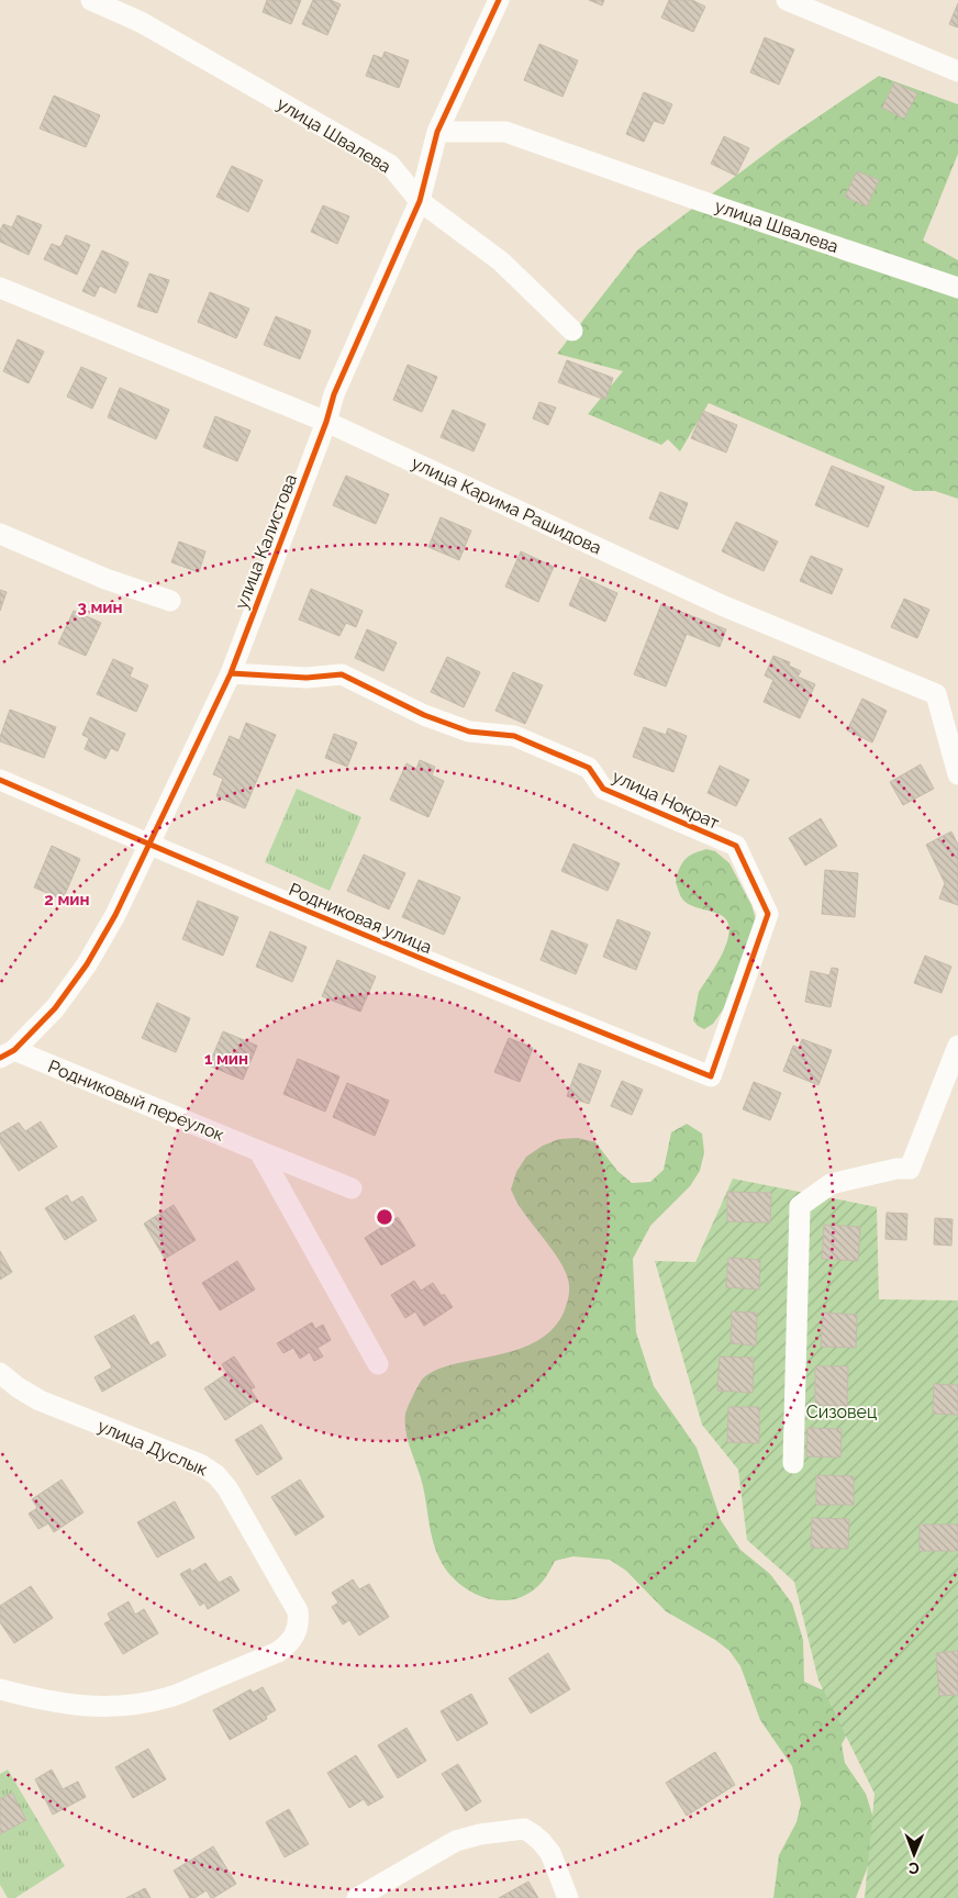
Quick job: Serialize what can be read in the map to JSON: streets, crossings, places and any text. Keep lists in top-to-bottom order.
{
  "streets": {
    "street": [
      "улица Швалева",
      "улица Карима Рашидова",
      "улица Калистова",
      "улица Нократ",
      "Родниковая улица",
      "Родниковый переулок",
      "улица Дуслык"
    ]
  },
  "crossings": [
    ["улица Швалева", "улица Калистова"],
    ["улица Карима Рашидова", "улица Калистова"],
    ["улица Калистова", "улица Нократ"],
    ["улица Калистова", "Родниковая улица"],
    ["улица Калистова", "Родниковый переулок"],
    ["улица Нократ", "Родниковая улица"]
  ],
  "parks": ["Сизовец"],
  "north": "bottom",
  "rings": ["3 мин", "2 мин", "1 мин"]
}
